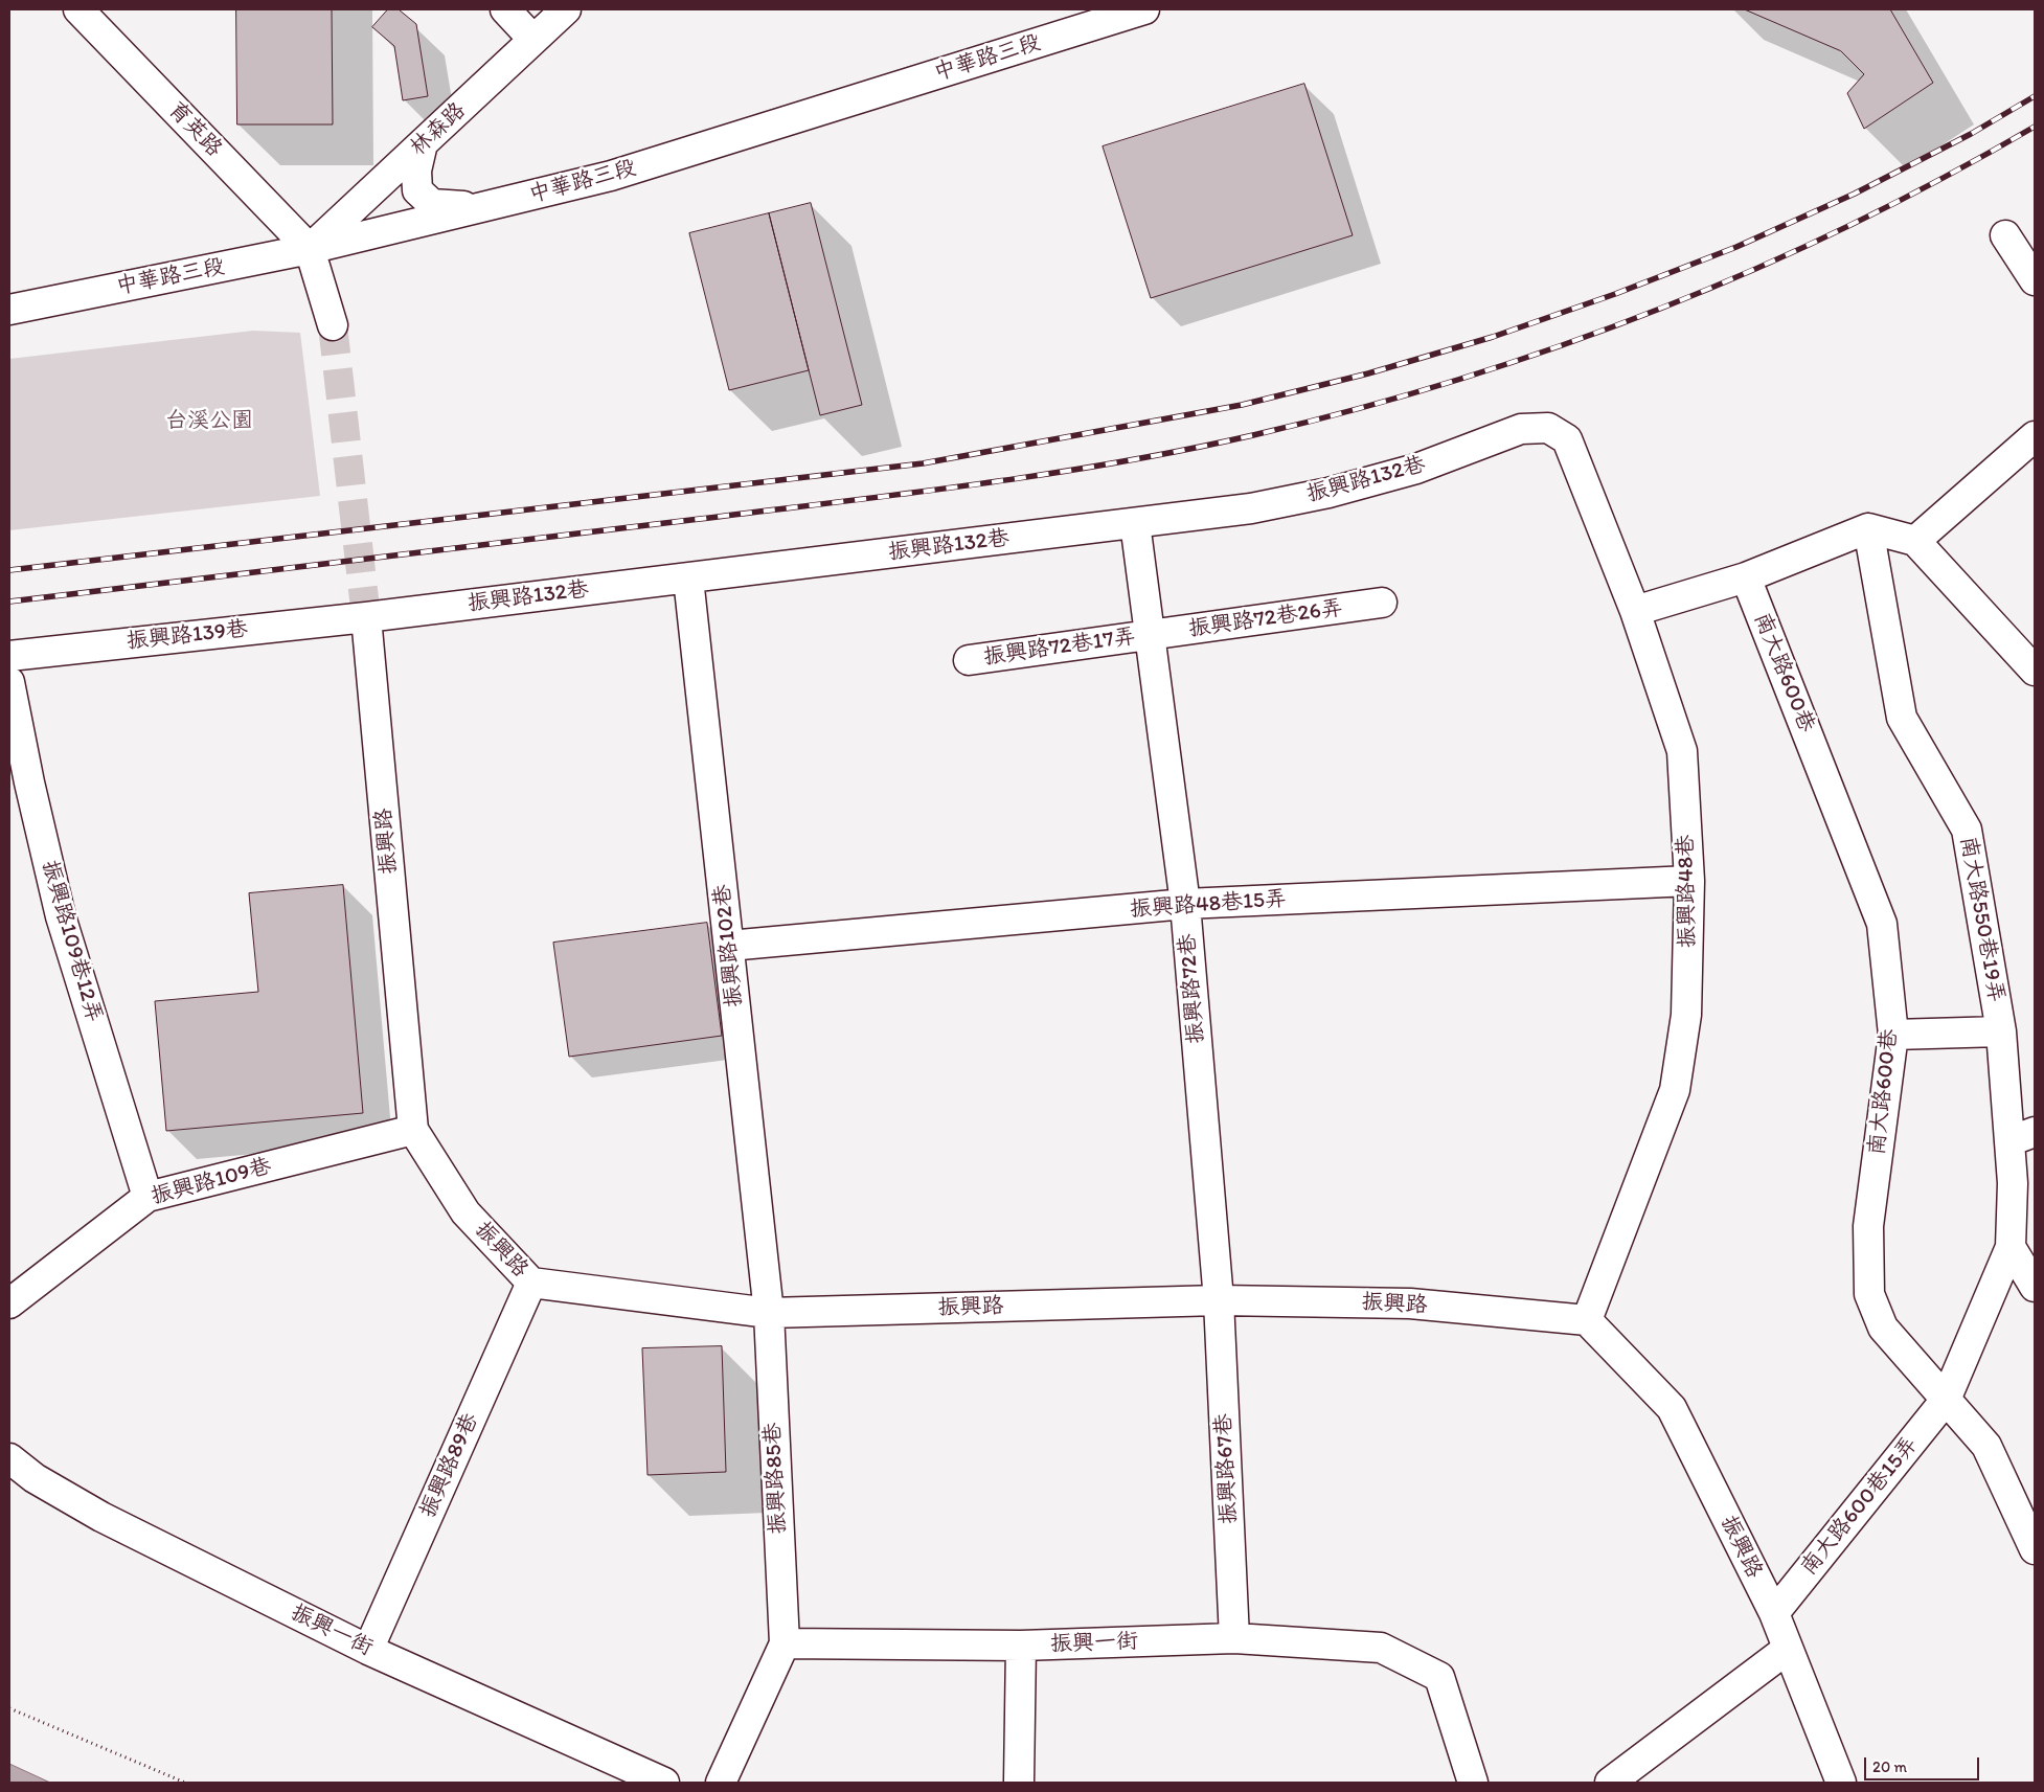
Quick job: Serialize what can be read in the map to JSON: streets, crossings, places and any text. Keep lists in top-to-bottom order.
{
  "streets": {
    "street": [
      "中華路三段",
      "育英路",
      "林森路",
      "振興路132巷",
      "振興路72巷26弄",
      "振興路139巷",
      "振興路72巷17弄",
      "南大路600巷",
      "振興路",
      "振興路48巷",
      "振興路48巷15弄",
      "南大路550巷19弄",
      "振興路109巷12弄",
      "振興路102巷",
      "振興路72巷",
      "振興路109巷",
      "振興路89巷",
      "振興路67巷",
      "振興路85巷",
      "南大路600巷15弄",
      "振興一街"
    ]
  },
  "crossings": [
    ["中華路三段", "育英路"],
    ["中華路三段", "林森路"],
    ["育英路", "林森路"],
    ["振興路132巷", "振興路139巷"],
    ["振興路132巷", "振興路"],
    ["振興路132巷", "振興路48巷"],
    ["振興路132巷", "振興路102巷"],
    ["振興路132巷", "振興路72巷"],
    ["振興路72巷26弄", "振興路72巷17弄"],
    ["振興路72巷26弄", "振興路72巷"],
    ["振興路139巷", "振興路"],
    ["振興路72巷17弄", "振興路72巷"],
    ["南大路600巷", "南大路550巷19弄"],
    ["南大路600巷", "南大路600巷15弄"],
    ["振興路", "振興路48巷"],
    ["振興路", "振興路102巷"],
    ["振興路", "振興路72巷"],
    ["振興路", "振興路109巷"],
    ["振興路", "振興路89巷"],
    ["振興路", "振興路67巷"],
    ["振興路", "振興路85巷"],
    ["振興路", "南大路600巷15弄"],
    ["振興路48巷", "振興路48巷15弄"],
    ["振興路48巷15弄", "振興路102巷"],
    ["振興路48巷15弄", "振興路72巷"],
    ["南大路550巷19弄", "南大路600巷15弄"],
    ["振興路109巷12弄", "振興路109巷"],
    ["振興路102巷", "振興路85巷"],
    ["振興路72巷", "振興路67巷"],
    ["振興路89巷", "振興一街"],
    ["振興路67巷", "振興一街"],
    ["振興路85巷", "振興一街"]
  ],
  "parks": ["台溪公園"],
  "scale_bar": "20 m"
}
